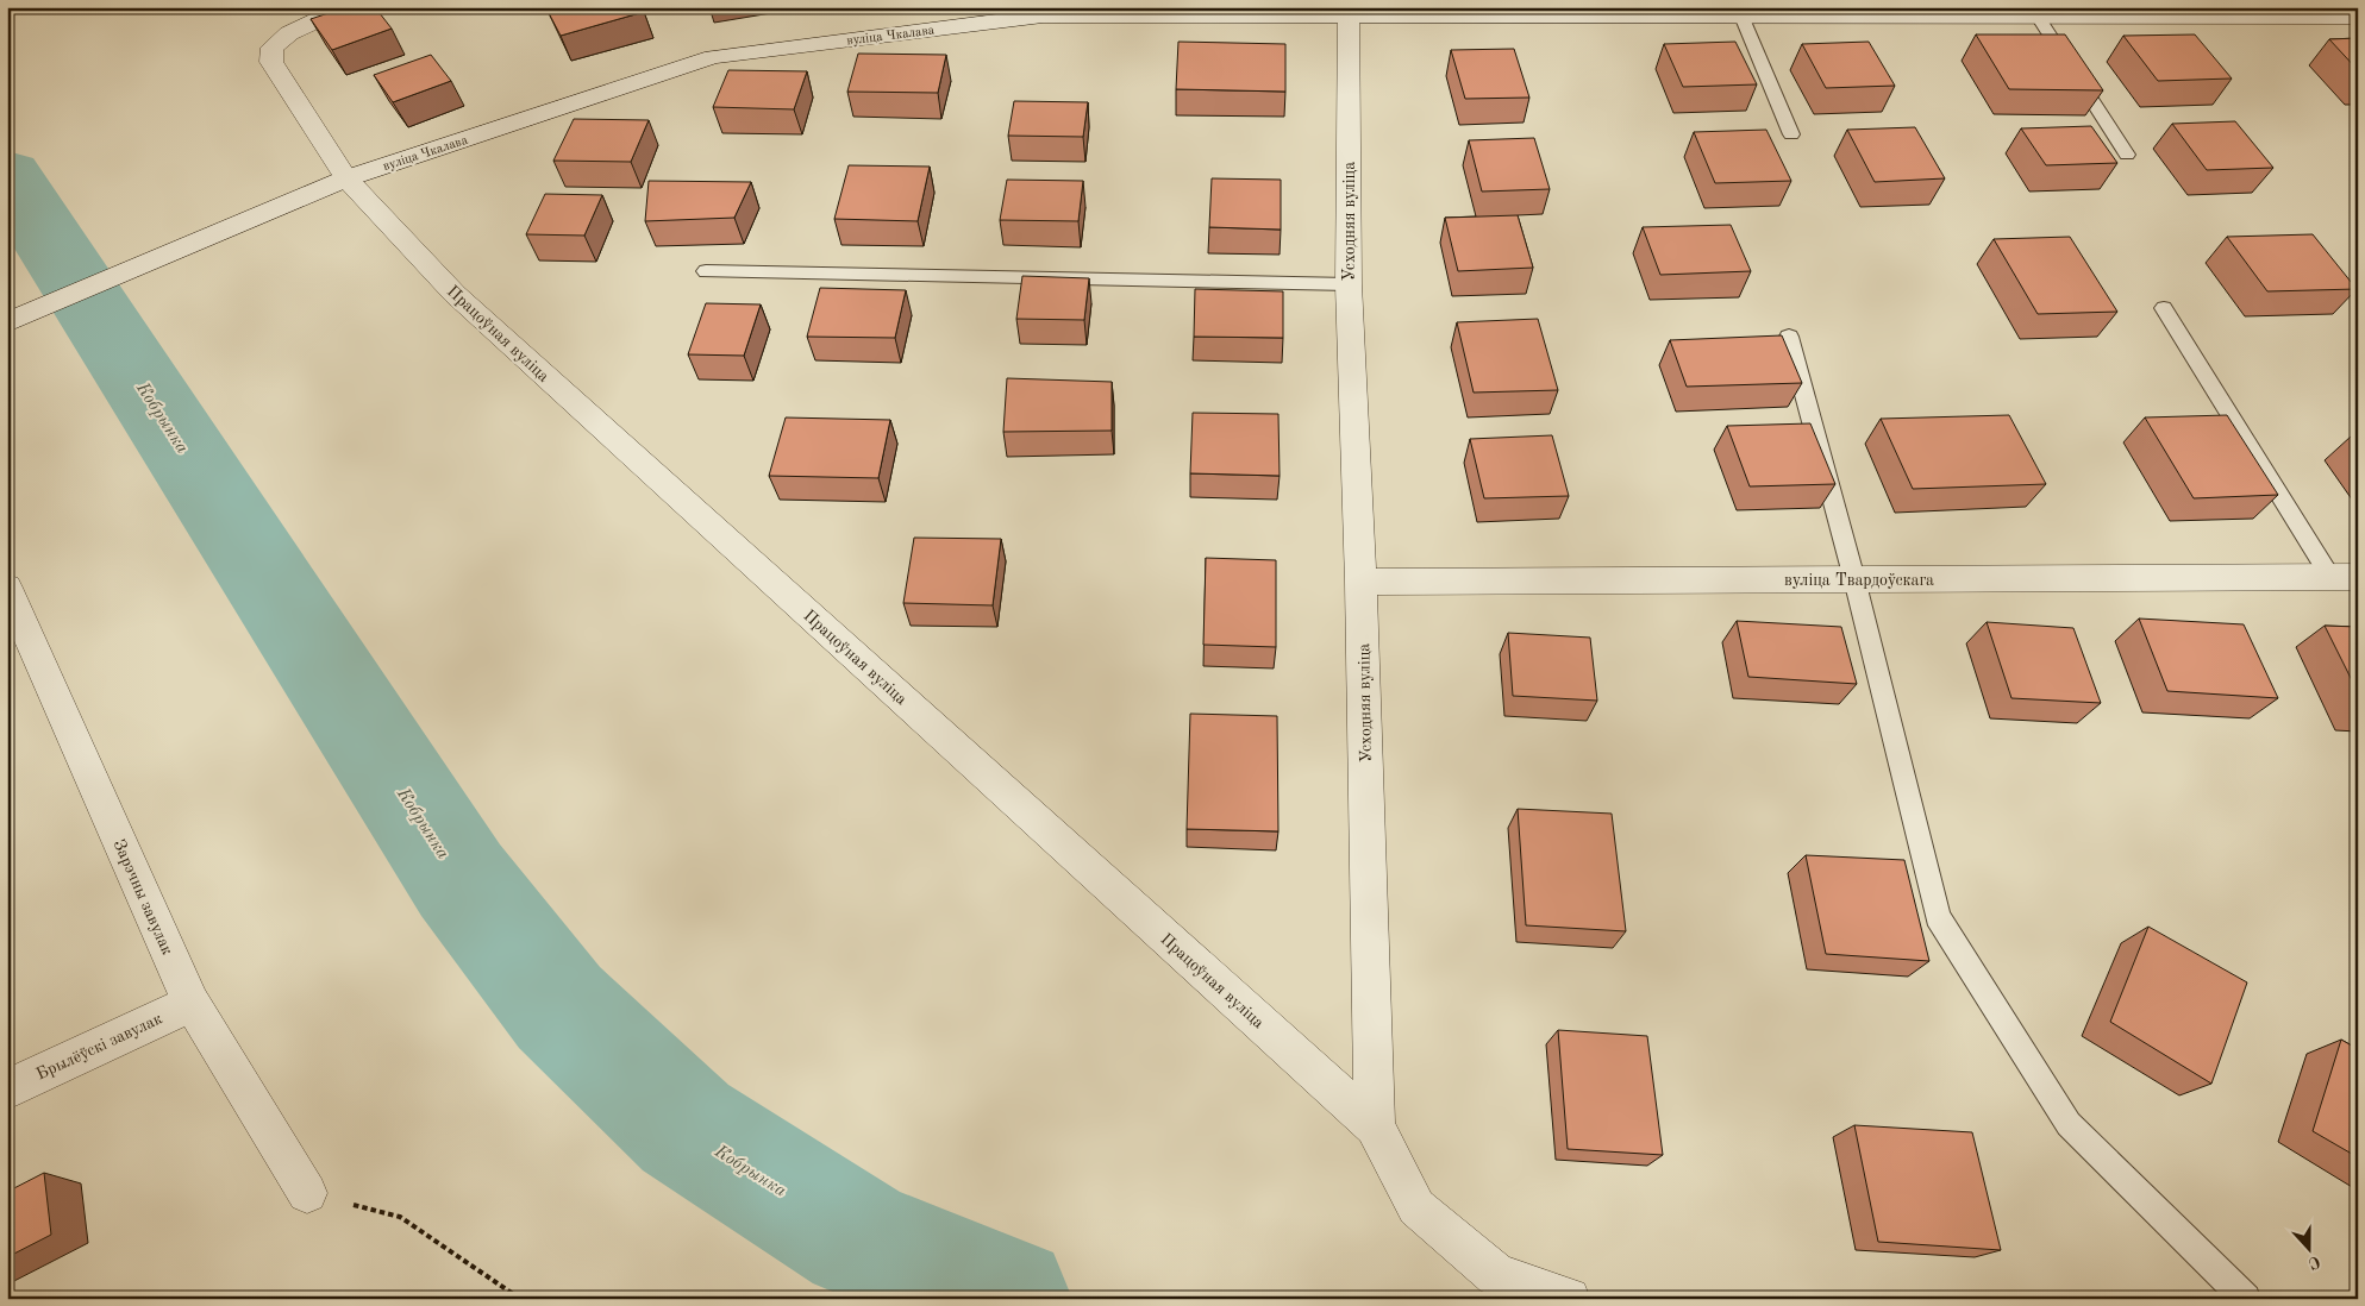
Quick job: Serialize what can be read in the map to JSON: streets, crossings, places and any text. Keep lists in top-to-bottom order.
{
  "streets": {
    "street": [
      "вуліца Чкалава",
      "Усходняя вуліца",
      "Працоўная вуліца",
      "вуліца Твардоўскага",
      "Зарэчны завулак",
      "Брылёўскі завулак"
    ]
  },
  "crossings": [
    ["вуліца Чкалава", "Усходняя вуліца"],
    ["вуліца Чкалава", "Працоўная вуліца"],
    ["Усходняя вуліца", "Працоўная вуліца"],
    ["Усходняя вуліца", "вуліца Твардоўскага"],
    ["Зарэчны завулак", "Брылёўскі завулак"]
  ],
  "water": ["Кобрынка"],
  "north": "bottom"
}
